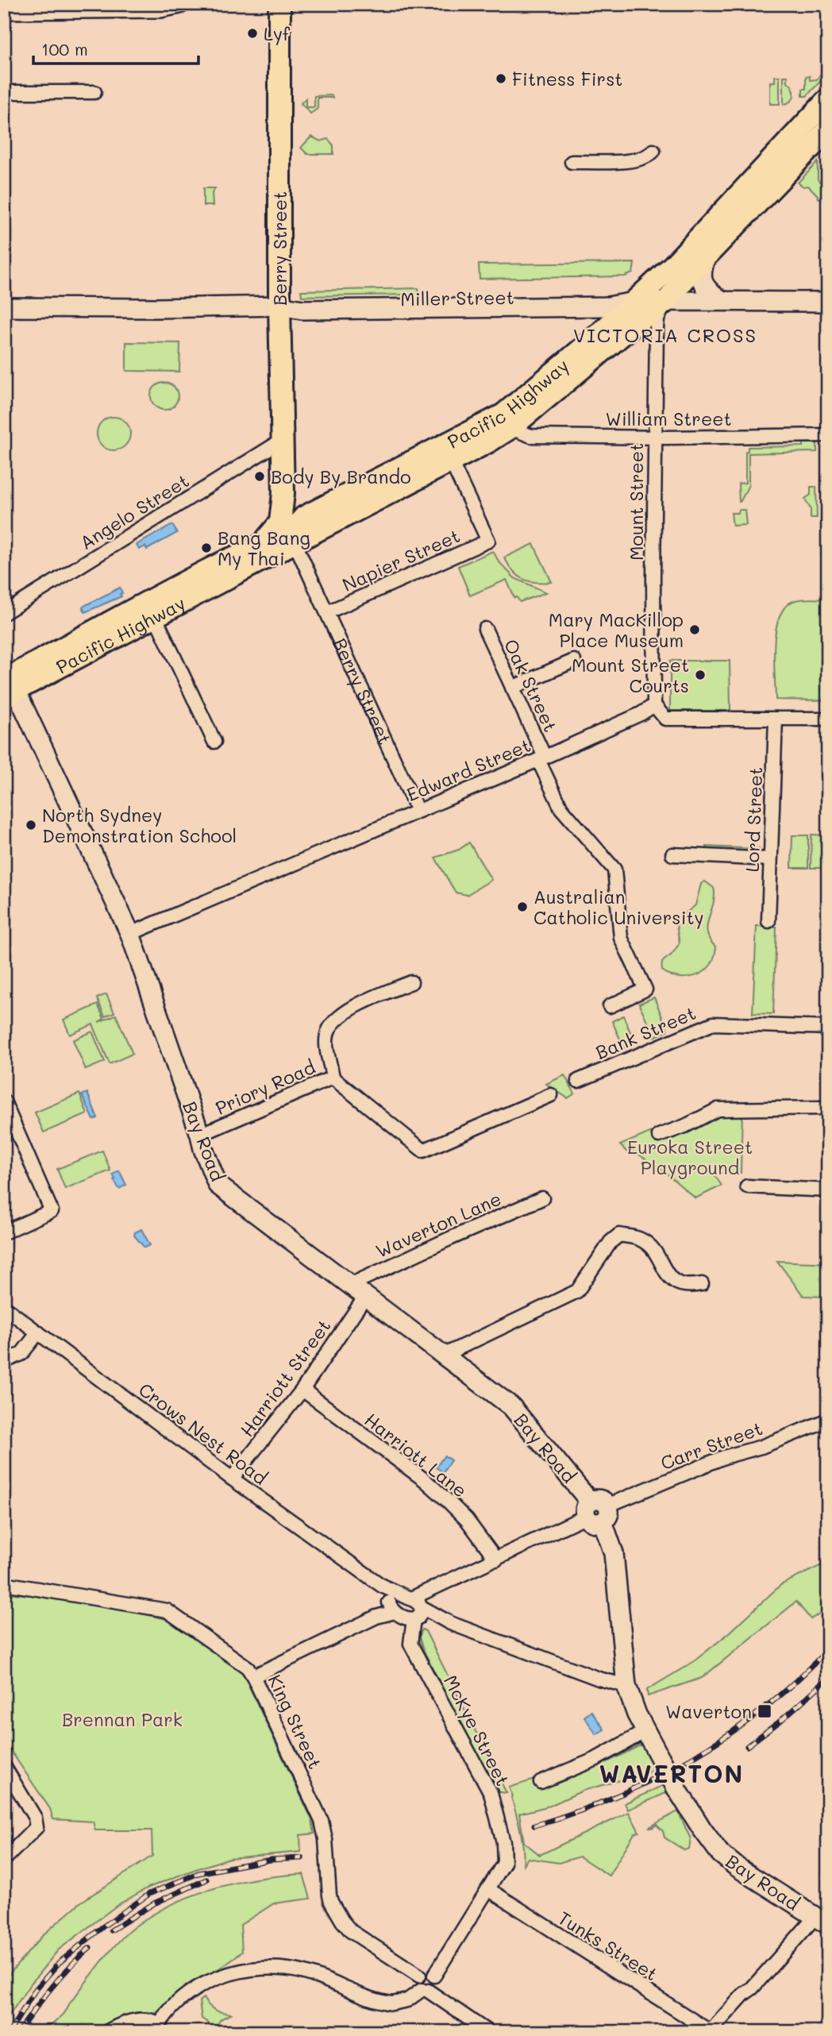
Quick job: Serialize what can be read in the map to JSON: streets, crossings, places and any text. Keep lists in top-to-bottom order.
{
  "streets": {
    "main road": ["Berry Street", "Pacific Highway"],
    "street": [
      "Miller Street",
      "William Street",
      "Mount Street",
      "Angelo Street",
      "Napier Street",
      "Oak Street",
      "Edward Street",
      "Lord Street",
      "Bank Street",
      "Priory Road",
      "Bay Road",
      "Waverton Lane",
      "Harriott Street",
      "Crows Nest Road",
      "Carr Street",
      "Harriott Lane",
      "King Street",
      "McKye Street",
      "Tunks Street"
    ]
  },
  "crossings": [
    ["Berry Street", "Miller Street"],
    ["Berry Street", "Pacific Highway"],
    ["Berry Street", "Angelo Street"],
    ["Berry Street", "Napier Street"],
    ["Berry Street", "Edward Street"],
    ["Miller Street", "Pacific Highway"],
    ["Miller Street", "Mount Street"],
    ["Pacific Highway", "William Street"],
    ["Pacific Highway", "Mount Street"],
    ["Pacific Highway", "Napier Street"],
    ["Pacific Highway", "Bay Road"],
    ["William Street", "Mount Street"],
    ["Mount Street", "Edward Street"],
    ["Oak Street", "Edward Street"],
    ["Edward Street", "Bay Road"],
    ["Priory Road", "Bay Road"],
    ["Bay Road", "Waverton Lane"],
    ["Bay Road", "Harriott Street"],
    ["Bay Road", "Crows Nest Road"],
    ["Bay Road", "Carr Street"],
    ["Harriott Street", "Crows Nest Road"],
    ["Harriott Street", "Harriott Lane"],
    ["Crows Nest Road", "Carr Street"],
    ["Crows Nest Road", "McKye Street"],
    ["Carr Street", "Harriott Lane"],
    ["Carr Street", "McKye Street"],
    ["King Street", "McKye Street"],
    ["McKye Street", "Tunks Street"]
  ],
  "districts": ["VICTORIA CROSS", "WAVERTON"],
  "parks": ["Euroka Street Playground", "Brennan Park"],
  "places": {
    "other": [
      "Lyf",
      "Fitness First",
      "Body By Brando",
      "Bang Bang My Thai",
      "Mary MacKillop Place Museum",
      "Mount Street Courts",
      "North Sydney Demonstration School",
      "Australian Catholic University"
    ],
    "transit": ["Waverton"]
  },
  "scale_bar": "100 m"
}
